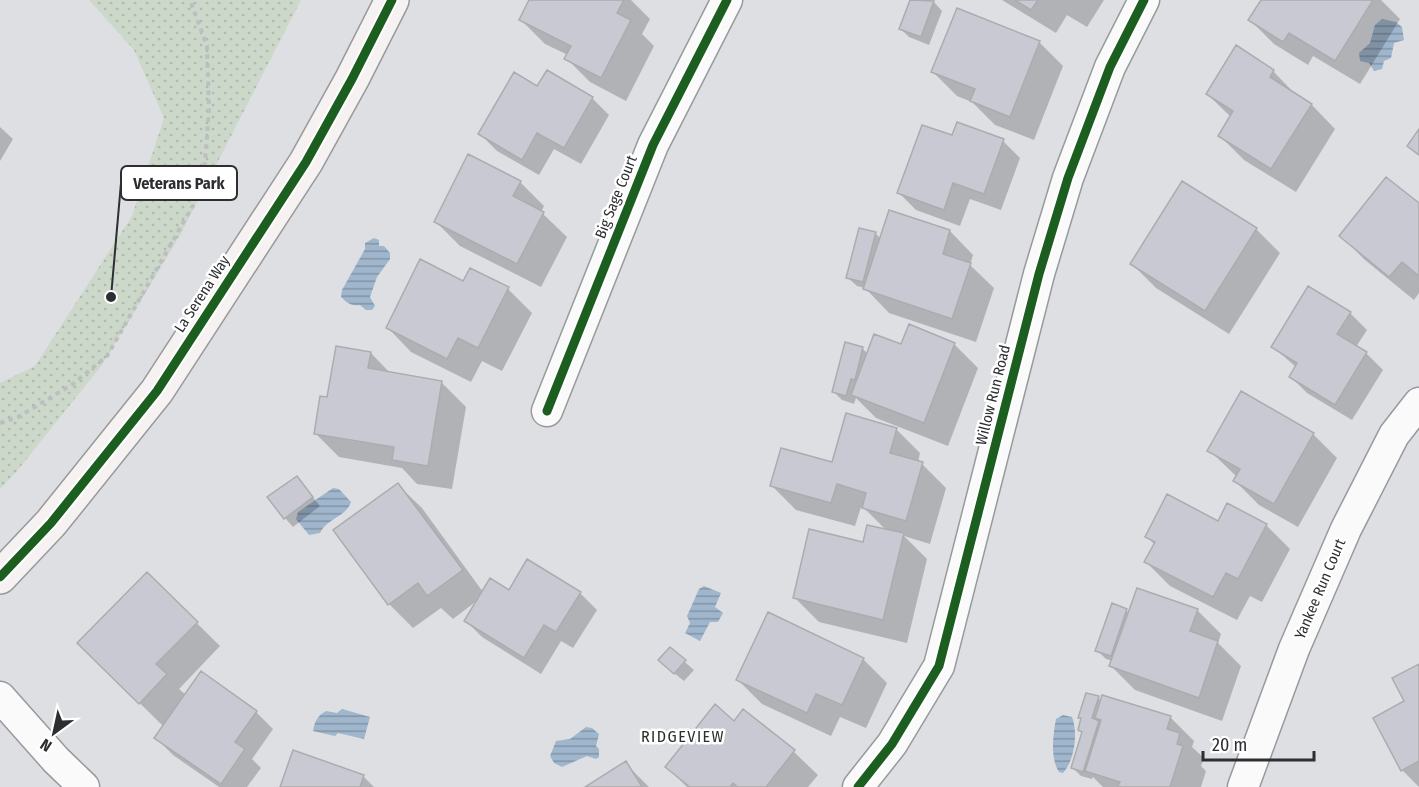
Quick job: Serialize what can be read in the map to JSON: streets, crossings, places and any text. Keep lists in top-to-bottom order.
{
  "streets": {
    "main road": ["La Serena Way"],
    "street": ["Big Sage Court", "Willow Run Road", "Yankee Run Court"]
  },
  "districts": ["RIDGEVIEW"],
  "places": ["Veterans Park"],
  "scale_bar": "20 m",
  "north": "bottom left"
}
